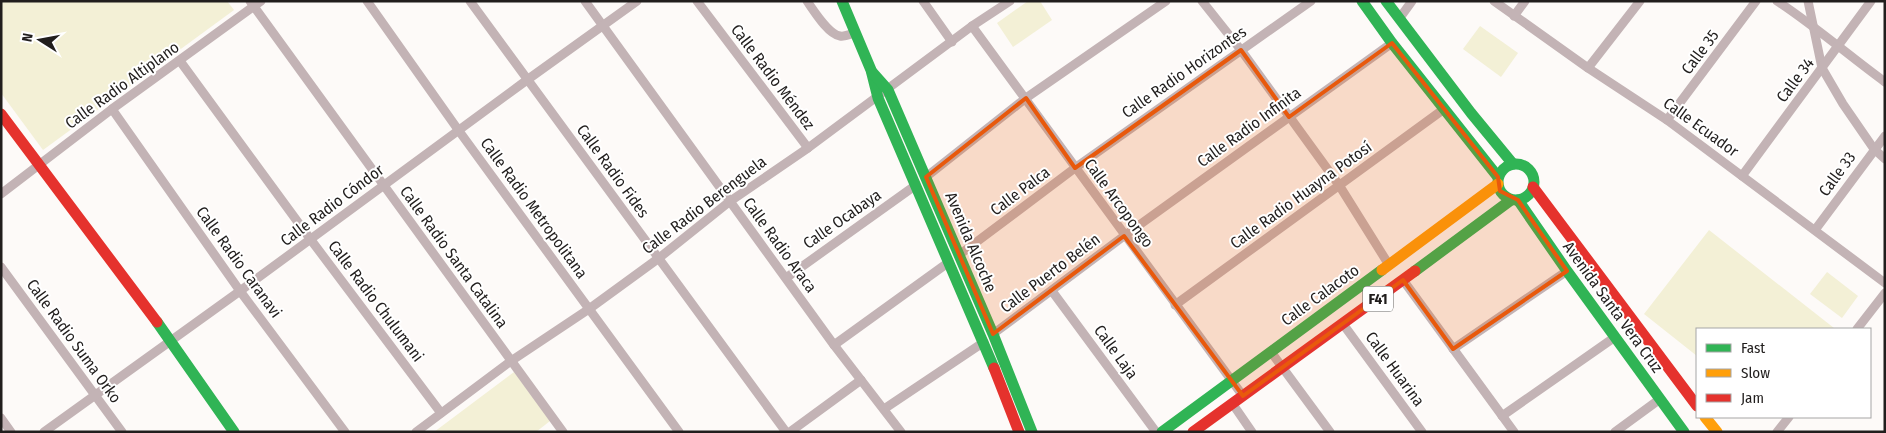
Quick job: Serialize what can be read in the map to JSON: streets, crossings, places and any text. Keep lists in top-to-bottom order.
{
  "streets": {
    "street": [
      "Calle 35",
      "Calle Radio Horizontes",
      "Calle Radio Méndez",
      "Calle 34",
      "Calle Radio Altiplano",
      "Calle Radio Infinita",
      "Calle Ecuador",
      "Calle Radio Fides",
      "Calle 33",
      "Calle Palca",
      "Calle Radio Huayna Potosí",
      "Calle Arcopongo",
      "Calle Radio Cóndor",
      "Calle Radio Berenguela",
      "Calle Radio Metropolitana",
      "Calle Ocabaya",
      "Avenida Alcoche",
      "Calle Radio Araca",
      "Calle Radio Santa Catalina",
      "Calle Radio Caranavi",
      "Calle Puerto Belén",
      "Calle Calacoto",
      "F41",
      "Calle Radio Chulumani",
      "Avenida Santa Vera Cruz",
      "Calle Radio Suma Orko",
      "Calle Laja",
      "Calle Huarina"
    ]
  },
  "crossings": [
    ["Calle 35", "Calle Ecuador"],
    ["Calle Radio Horizontes", "Calle Palca"],
    ["Calle Radio Horizontes", "Calle Arcopongo"],
    ["Calle Radio Méndez", "Calle Radio Berenguela"],
    ["Calle 34", "Calle Ecuador"],
    ["Calle Radio Altiplano", "Calle Radio Santa Catalina"],
    ["Calle Radio Altiplano", "Calle Radio Caranavi"],
    ["Calle Radio Altiplano", "Calle Radio Chulumani"],
    ["Calle Radio Infinita", "Calle Arcopongo"],
    ["Calle Radio Infinita", "Calle Puerto Belén"],
    ["Calle Ecuador", "Calle 33"],
    ["Calle Radio Fides", "Calle Radio Cóndor"],
    ["Calle Radio Fides", "Calle Radio Berenguela"],
    ["Calle Palca", "Calle Arcopongo"],
    ["Calle Palca", "Avenida Alcoche"],
    ["Calle Radio Huayna Potosí", "Calle Arcopongo"],
    ["Calle Arcopongo", "Calle Radio Berenguela"],
    ["Calle Arcopongo", "Calle Puerto Belén"],
    ["Calle Arcopongo", "Calle Calacoto"],
    ["Calle Arcopongo", "F41"],
    ["Calle Radio Cóndor", "Calle Radio Metropolitana"],
    ["Calle Radio Cóndor", "Calle Radio Araca"],
    ["Calle Radio Cóndor", "Calle Radio Santa Catalina"],
    ["Calle Radio Cóndor", "Calle Radio Caranavi"],
    ["Calle Radio Cóndor", "Calle Radio Chulumani"],
    ["Calle Radio Cóndor", "Calle Radio Suma Orko"],
    ["Calle Radio Berenguela", "Calle Radio Metropolitana"],
    ["Calle Radio Berenguela", "Avenida Alcoche"],
    ["Calle Radio Berenguela", "Calle Radio Araca"],
    ["Calle Radio Berenguela", "Calle Radio Santa Catalina"],
    ["Calle Radio Berenguela", "Calle Radio Chulumani"],
    ["Calle Ocabaya", "Avenida Alcoche"],
    ["Calle Ocabaya", "Calle Radio Araca"],
    ["Avenida Alcoche", "Calle Puerto Belén"],
    ["Calle Radio Araca", "Calle Puerto Belén"],
    ["Calle Puerto Belén", "Calle Laja"],
    ["Calle Calacoto", "F41"],
    ["Calle Calacoto", "Avenida Santa Vera Cruz"],
    ["F41", "Avenida Santa Vera Cruz"],
    ["F41", "Calle Huarina"]
  ],
  "legend": ["Fast", "Slow", "Jam"],
  "north": "left"
}
